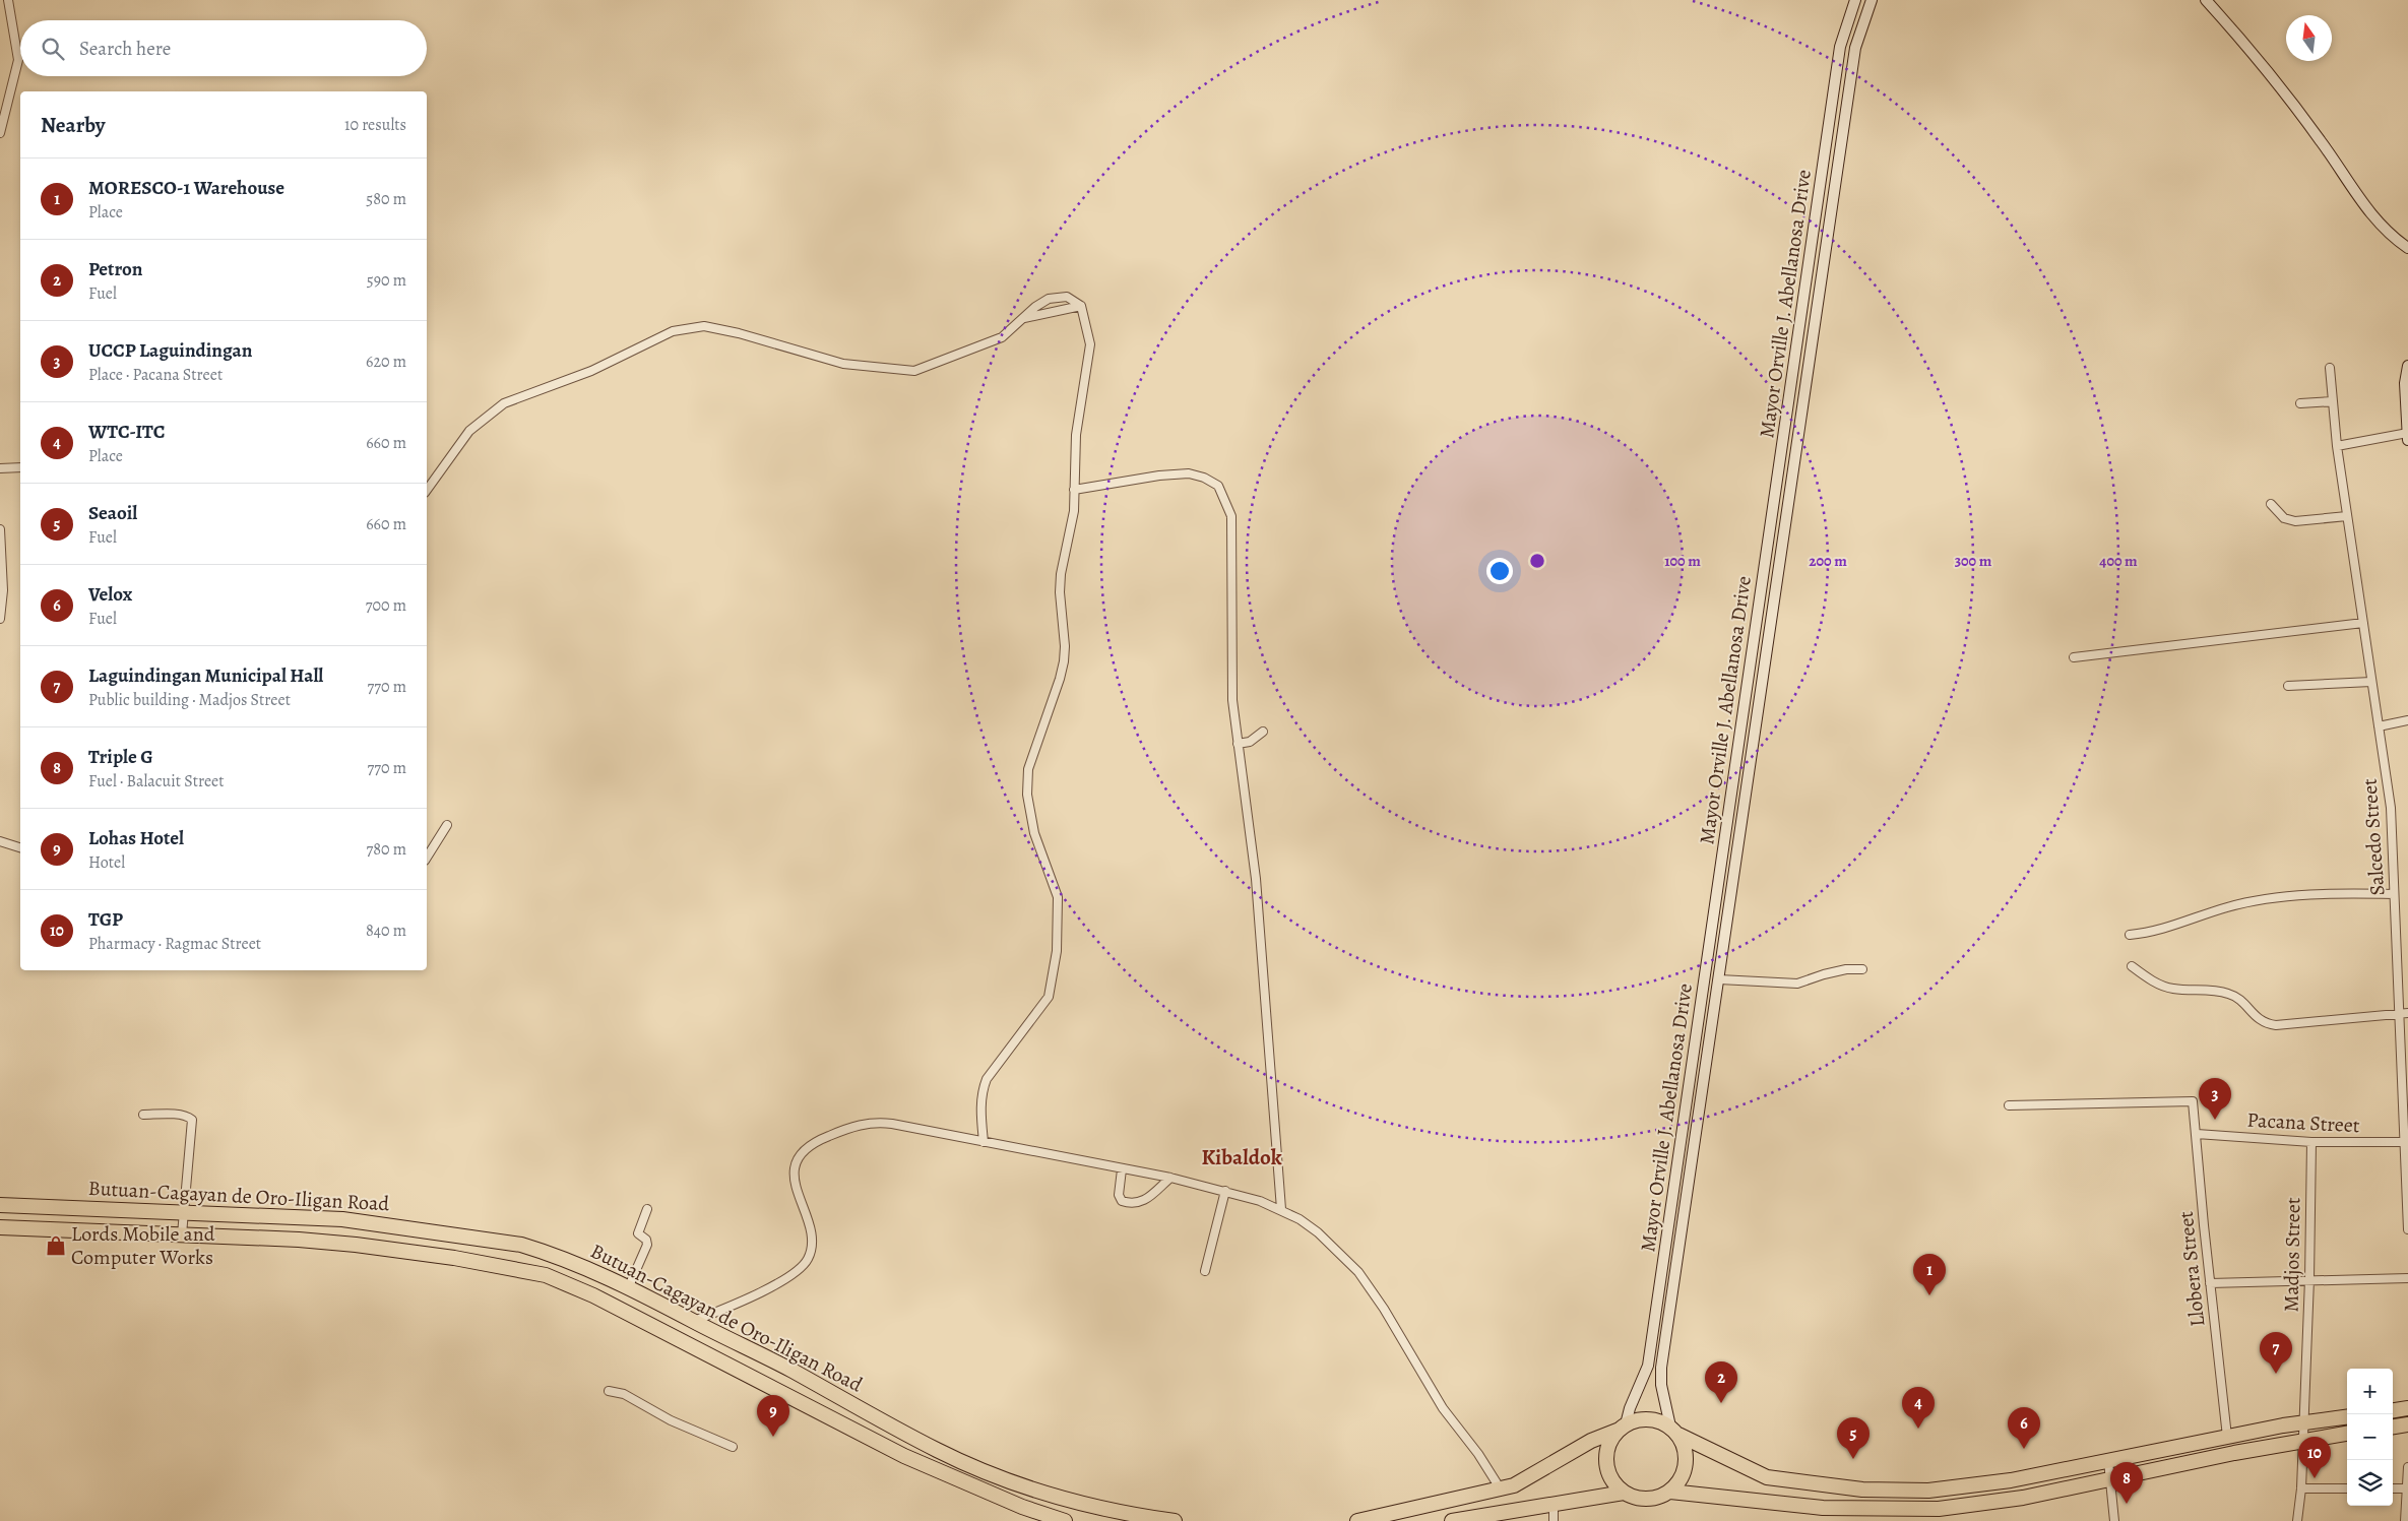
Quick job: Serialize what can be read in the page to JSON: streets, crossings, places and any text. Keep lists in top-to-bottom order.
{
  "streets": {
    "highway": ["Butuan-Cagayan de Oro-Iligan Road"],
    "main road": ["Mayor Orville J. Abellanosa Drive"],
    "street": [
      "Salcedo Street",
      "Pacana Street",
      "Madjos Street",
      "Llobera Street"
    ]
  },
  "crossings": [
    ["Salcedo Street", "Pacana Street"],
    ["Pacana Street", "Madjos Street"],
    ["Pacana Street", "Llobera Street"]
  ],
  "districts": ["Kibaldok"],
  "places": {
    "shop": ["Lords Mobile and Computer Works"]
  },
  "north": "top",
  "page": {
    "search": "Search here",
    "heading": ["Nearby", "10 results"],
    "list": [
      {
        "mark": "1",
        "name": "MORESCO-1 Warehouse",
        "note": "Place",
        "value": "580 m"
      },
      {
        "mark": "2",
        "name": "Petron",
        "note": "Fuel",
        "value": "590 m"
      },
      {
        "mark": "3",
        "name": "UCCP Laguindingan",
        "note": "Place · Pacana Street",
        "value": "620 m"
      },
      {
        "mark": "4",
        "name": "WTC-ITC",
        "note": "Place",
        "value": "660 m"
      },
      {
        "mark": "5",
        "name": "Seaoil",
        "note": "Fuel",
        "value": "660 m"
      },
      {
        "mark": "6",
        "name": "Velox",
        "note": "Fuel",
        "value": "700 m"
      },
      {
        "mark": "7",
        "name": "Laguindingan Municipal Hall",
        "note": "Public building · Madjos Street",
        "value": "770 m"
      },
      {
        "mark": "8",
        "name": "Triple G",
        "note": "Fuel · Balacuit Street",
        "value": "770 m"
      },
      {
        "mark": "9",
        "name": "Lohas Hotel",
        "note": "Hotel",
        "value": "780 m"
      },
      {
        "mark": "10",
        "name": "TGP",
        "note": "Pharmacy · Ragmac Street",
        "value": "840 m"
      }
    ],
    "pins": [
      "3",
      "1",
      "7",
      "2",
      "4",
      "9",
      "6",
      "5",
      "10",
      "8"
    ],
    "map_buttons": ["+", "−"]
  },
  "rings": [
    "100 m",
    "200 m",
    "300 m",
    "400 m"
  ]
}
